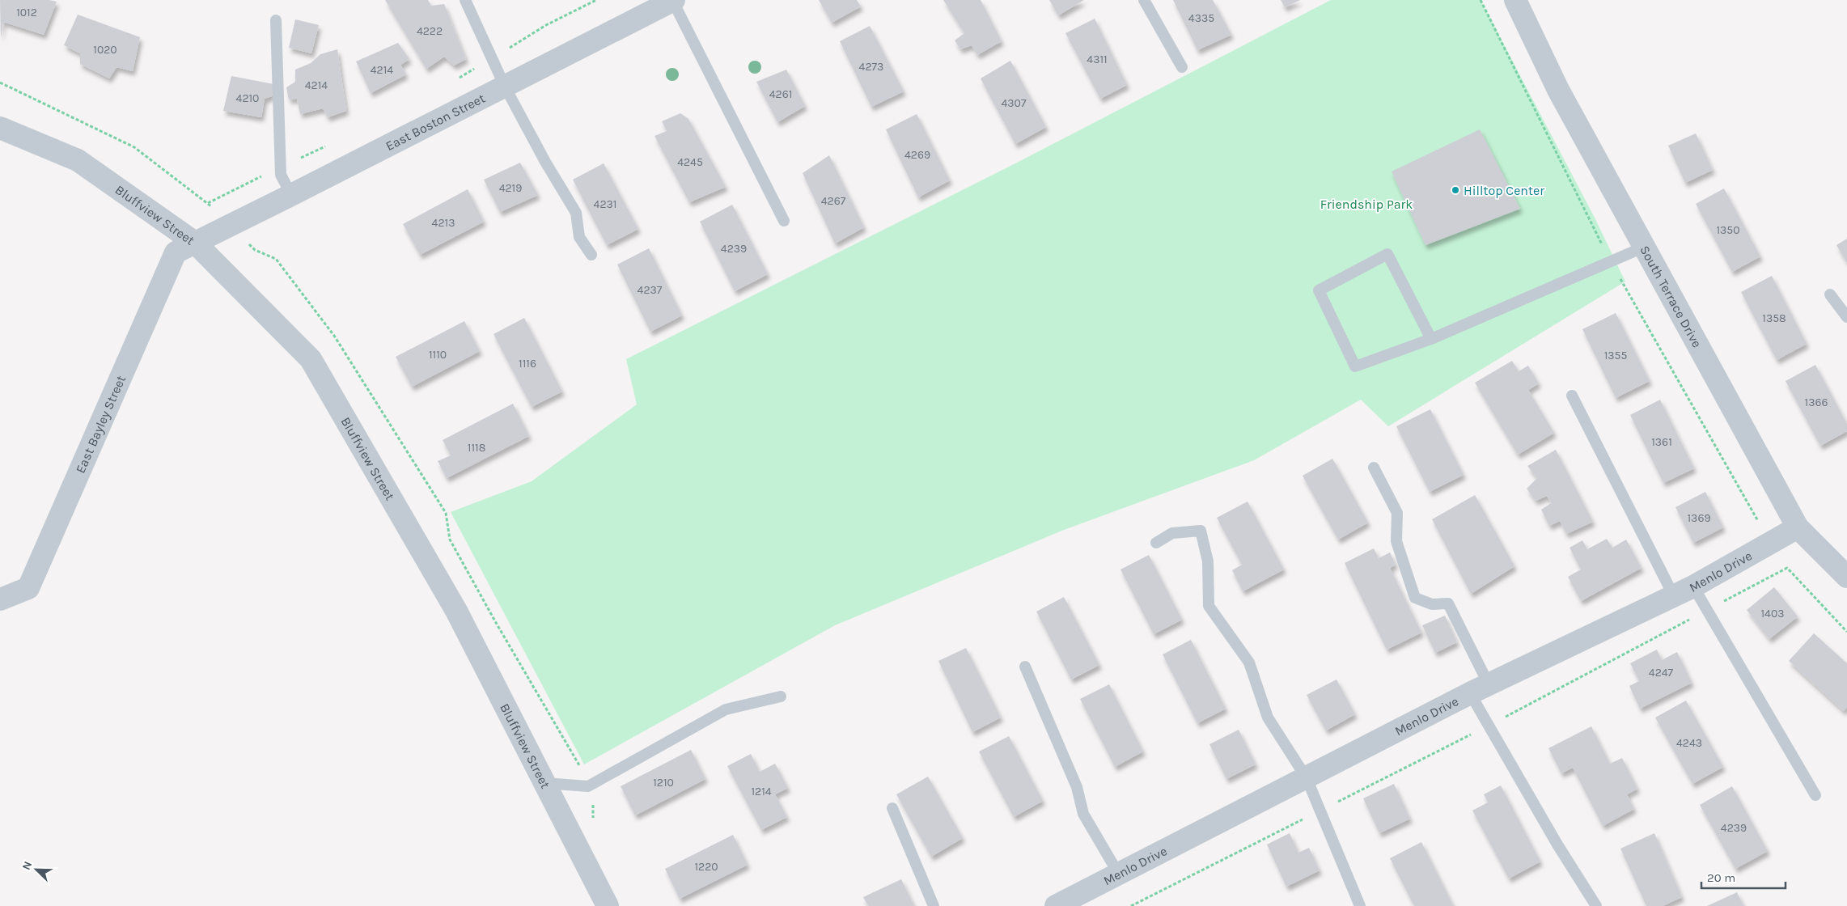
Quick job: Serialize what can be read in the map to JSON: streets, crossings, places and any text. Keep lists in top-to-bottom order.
{
  "streets": {
    "street": [
      "East Boston Street",
      "Bluffview Street",
      "South Terrace Drive",
      "East Bayley Street",
      "Menlo Drive"
    ]
  },
  "crossings": [
    ["East Boston Street", "Bluffview Street"],
    ["East Boston Street", "East Bayley Street"],
    ["Bluffview Street", "East Bayley Street"],
    ["South Terrace Drive", "Menlo Drive"]
  ],
  "parks": ["Friendship Park"],
  "places": ["Hilltop Center"],
  "house_numbers": [
    "1012",
    "4335",
    "4222",
    "1020",
    "4311",
    "4273",
    "4214",
    "4214",
    "4261",
    "4210",
    "4307",
    "4269",
    "4245",
    "4219",
    "4267",
    "4231",
    "4213",
    "1350",
    "4239",
    "4237",
    "1358",
    "1110",
    "1355",
    "1116",
    "1366",
    "1361",
    "1118",
    "1369",
    "1403",
    "4247",
    "4243",
    "1210",
    "1214",
    "4239",
    "1220"
  ],
  "scale_bar": "20 m",
  "north": "top left"
}
